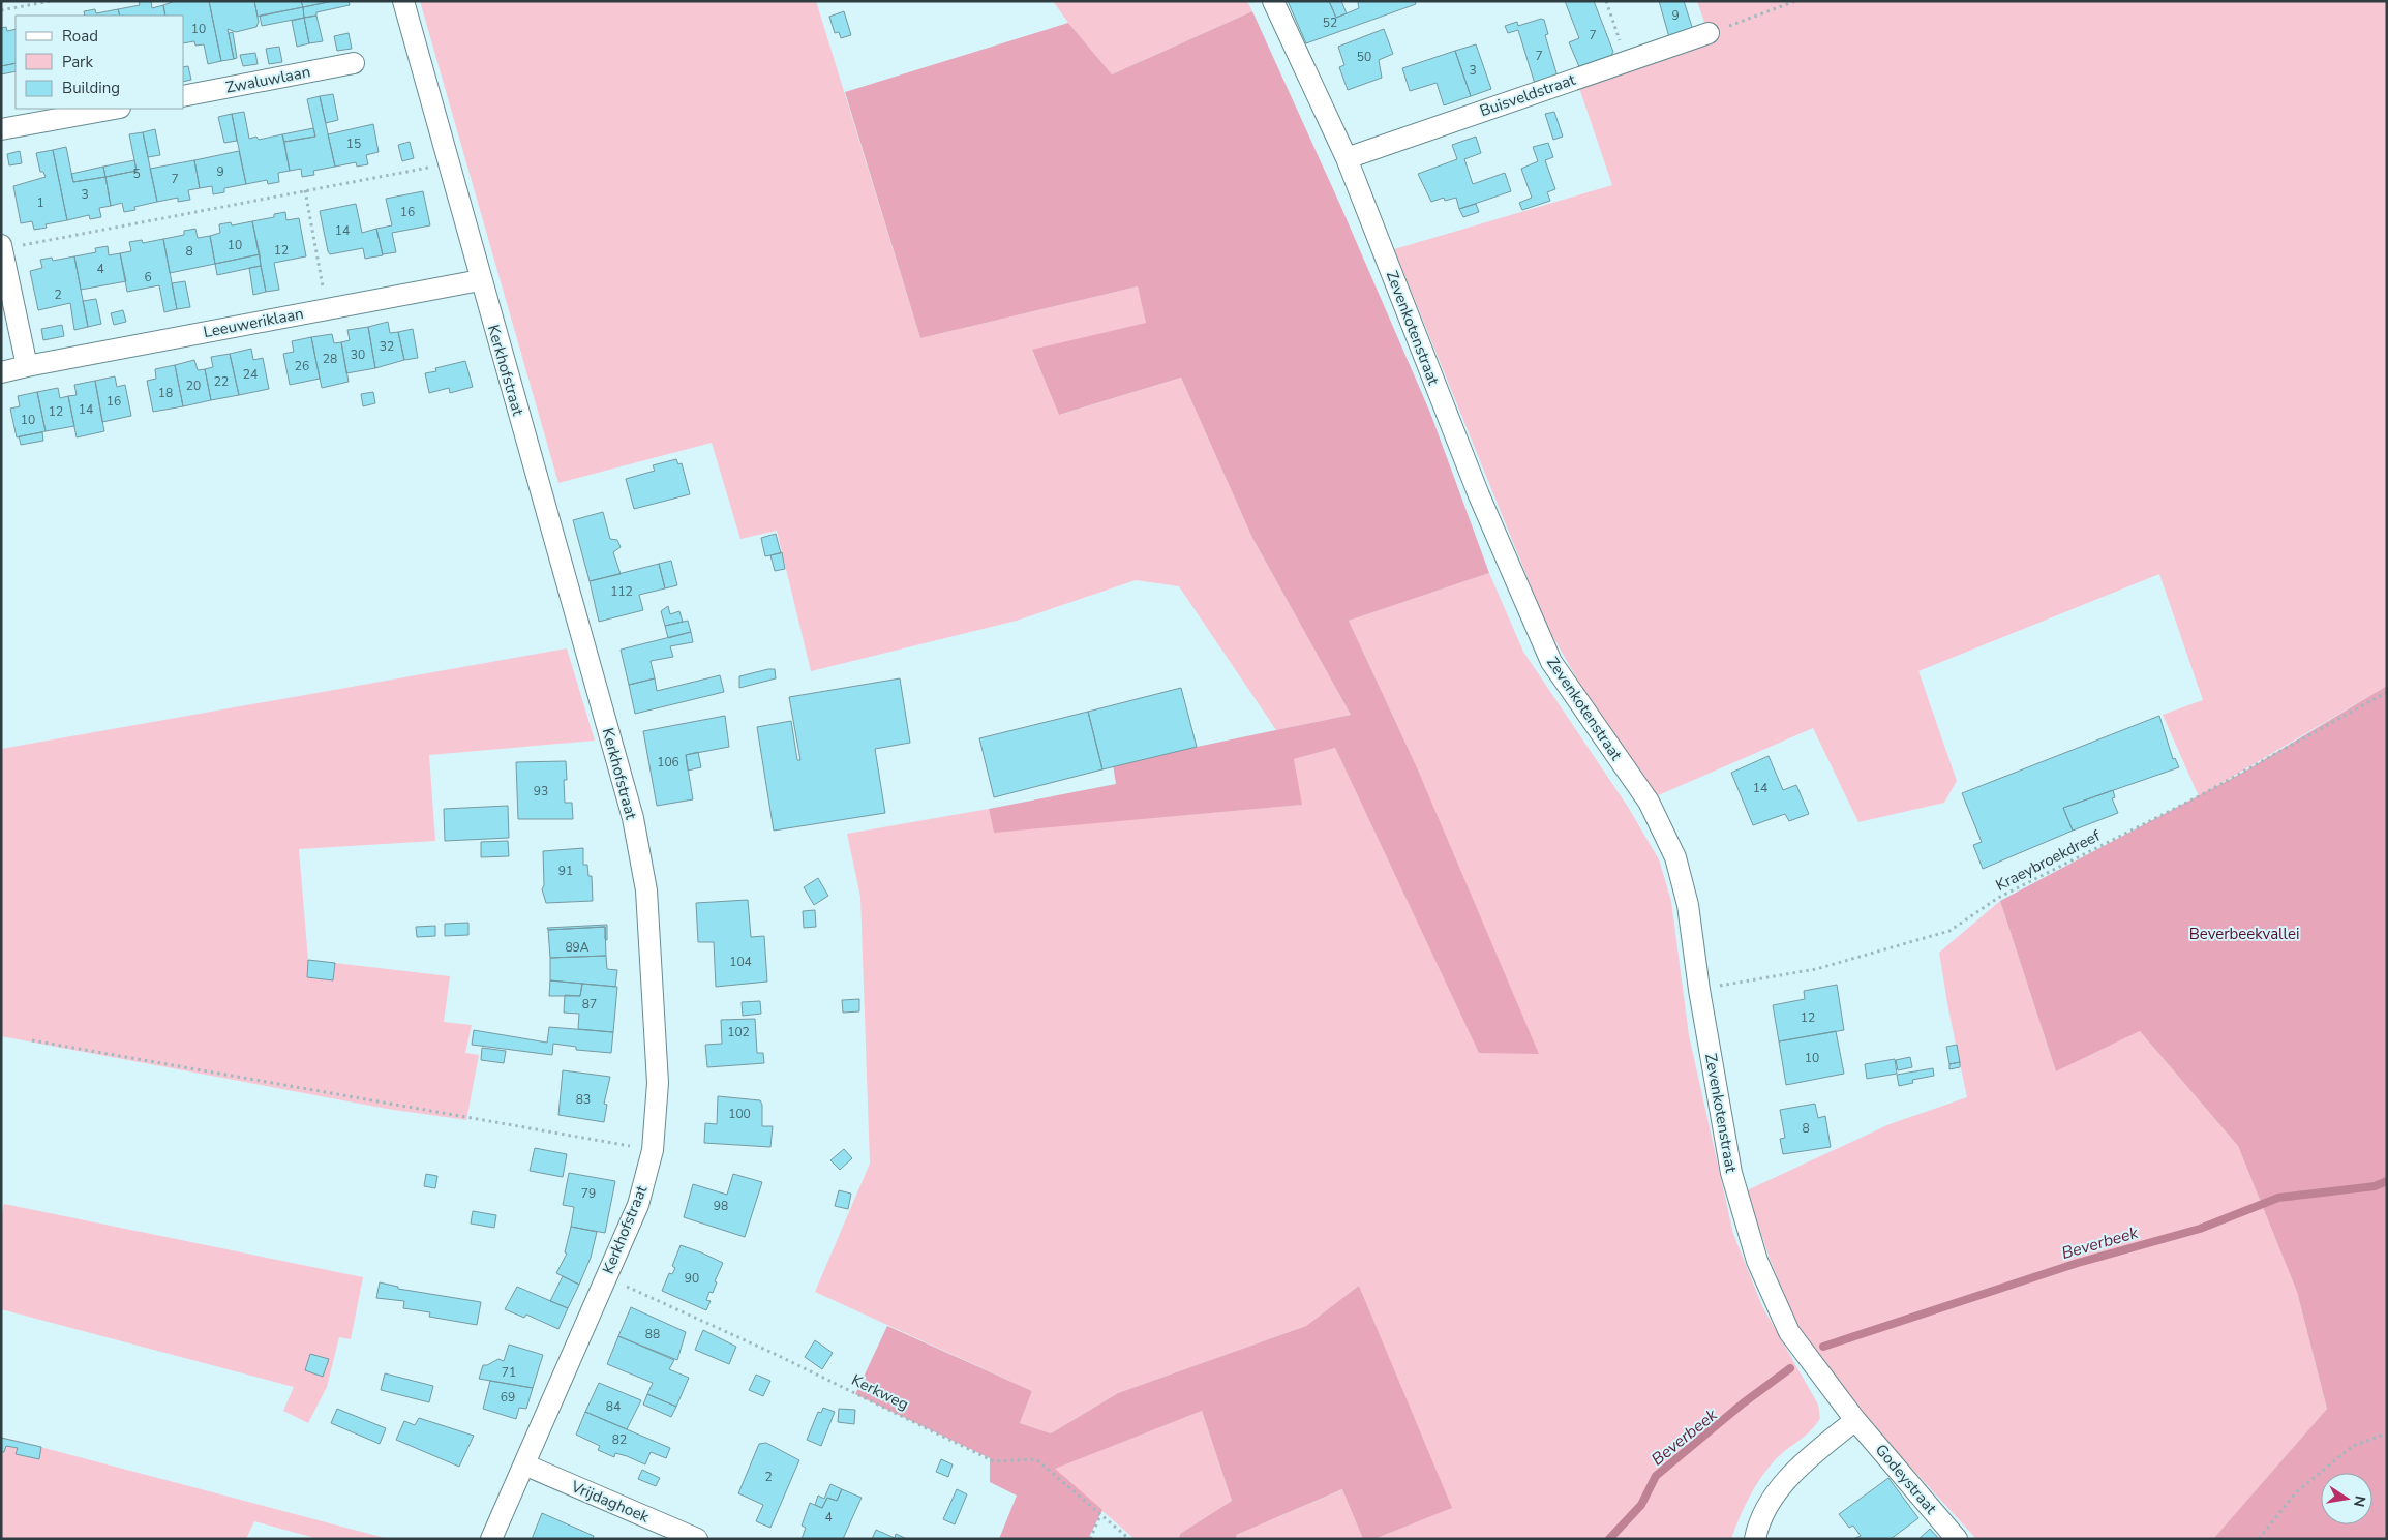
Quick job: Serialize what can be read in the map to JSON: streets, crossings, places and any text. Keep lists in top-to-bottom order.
{
  "streets": {
    "street": [
      "Zwaluwlaan",
      "Buisveldstraat",
      "Leeuweriklaan",
      "Zevenkotenstraat",
      "Kerkhofstraat",
      "Godeystraat",
      "Vrijdaghoek"
    ],
    "path": ["Kraeybroekdreef", "Kerkweg"]
  },
  "crossings": [
    ["Buisveldstraat", "Zevenkotenstraat"],
    ["Leeuweriklaan", "Kerkhofstraat"],
    ["Zevenkotenstraat", "Kraeybroekdreef"],
    ["Zevenkotenstraat", "Godeystraat"],
    ["Kerkhofstraat", "Kerkweg"],
    ["Kerkhofstraat", "Vrijdaghoek"]
  ],
  "water": ["Beverbeek"],
  "parks": ["Beverbeekvallei"],
  "house_numbers": [
    "9",
    "52",
    "10",
    "7",
    "7",
    "50",
    "3",
    "15",
    "9",
    "5",
    "7",
    "3",
    "1",
    "16",
    "14",
    "10",
    "12",
    "8",
    "4",
    "6",
    "2",
    "32",
    "30",
    "28",
    "26",
    "24",
    "22",
    "20",
    "18",
    "16",
    "14",
    "12",
    "10",
    "112",
    "106",
    "14",
    "93",
    "91",
    "89A",
    "104",
    "87",
    "12",
    "102",
    "10",
    "83",
    "100",
    "8",
    "79",
    "98",
    "90",
    "88",
    "71",
    "69",
    "84",
    "82",
    "2",
    "4"
  ],
  "legend": ["Road", "Park", "Building"],
  "north": "right"
}
